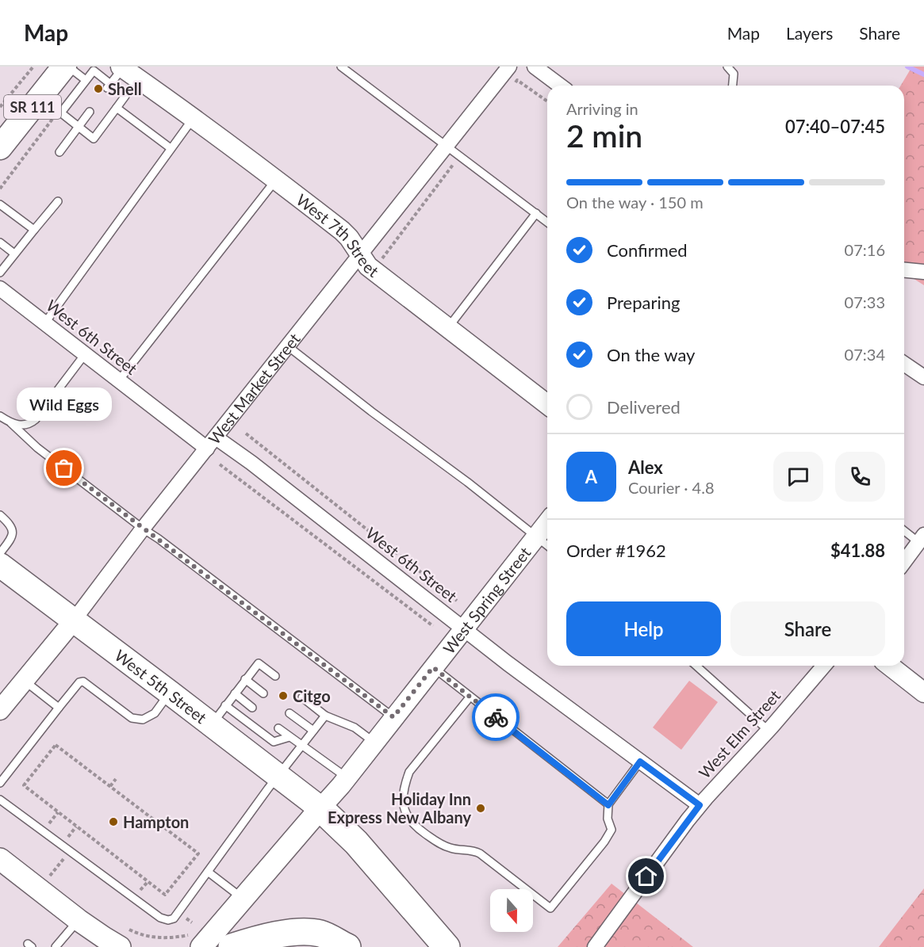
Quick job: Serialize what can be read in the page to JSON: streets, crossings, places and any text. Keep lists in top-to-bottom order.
{
  "streets": {
    "main road": ["SR 111", "West Spring Street", "West 5th Street"],
    "street": [
      "West 7th Street",
      "West 6th Street",
      "West Market Street",
      "West Elm Street"
    ]
  },
  "crossings": [
    ["West 7th Street", "West Market Street"],
    ["West 6th Street", "West Market Street"],
    ["West 6th Street", "West Spring Street"],
    ["West 6th Street", "West Elm Street"],
    ["West Market Street", "West 5th Street"],
    ["West Spring Street", "West 5th Street"]
  ],
  "places": [
    "Shell",
    "Wild Eggs",
    "Citgo",
    "Holiday Inn Express New Albany",
    "Hampton"
  ],
  "north": "bottom",
  "page": {
    "header": "Map",
    "nav": ["Map", "Layers", "Share"],
    "heading": ["2 min", "Arriving in", "07:40–07:45"],
    "panel": [
      "Alex",
      "Courier · 4.8",
      "Order #1962",
      "$41.88"
    ],
    "bar": "On the way · 150 m",
    "list": [
      ["Confirmed", "07:16"],
      ["Preparing", "07:33"],
      ["On the way", "07:34"],
      "Delivered"
    ],
    "bubble": "Wild Eggs",
    "round": "A",
    "buttons": ["Help", "Share"]
  }
}
